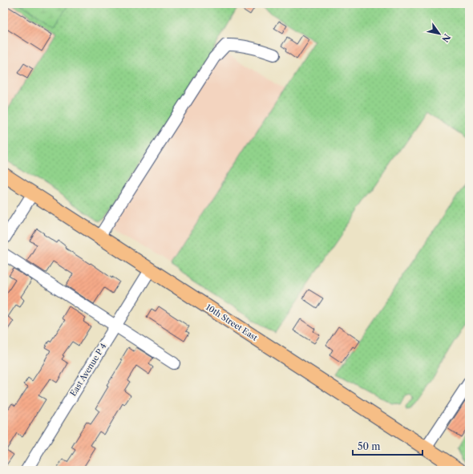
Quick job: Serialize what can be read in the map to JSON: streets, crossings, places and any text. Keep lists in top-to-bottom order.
{
  "streets": {
    "main road": ["10th Street East"],
    "street": ["East Avenue P 4"]
  },
  "crossings": [
    ["10th Street East", "East Avenue P 4"]
  ],
  "scale_bar": "50 m",
  "north": "bottom right"
}
